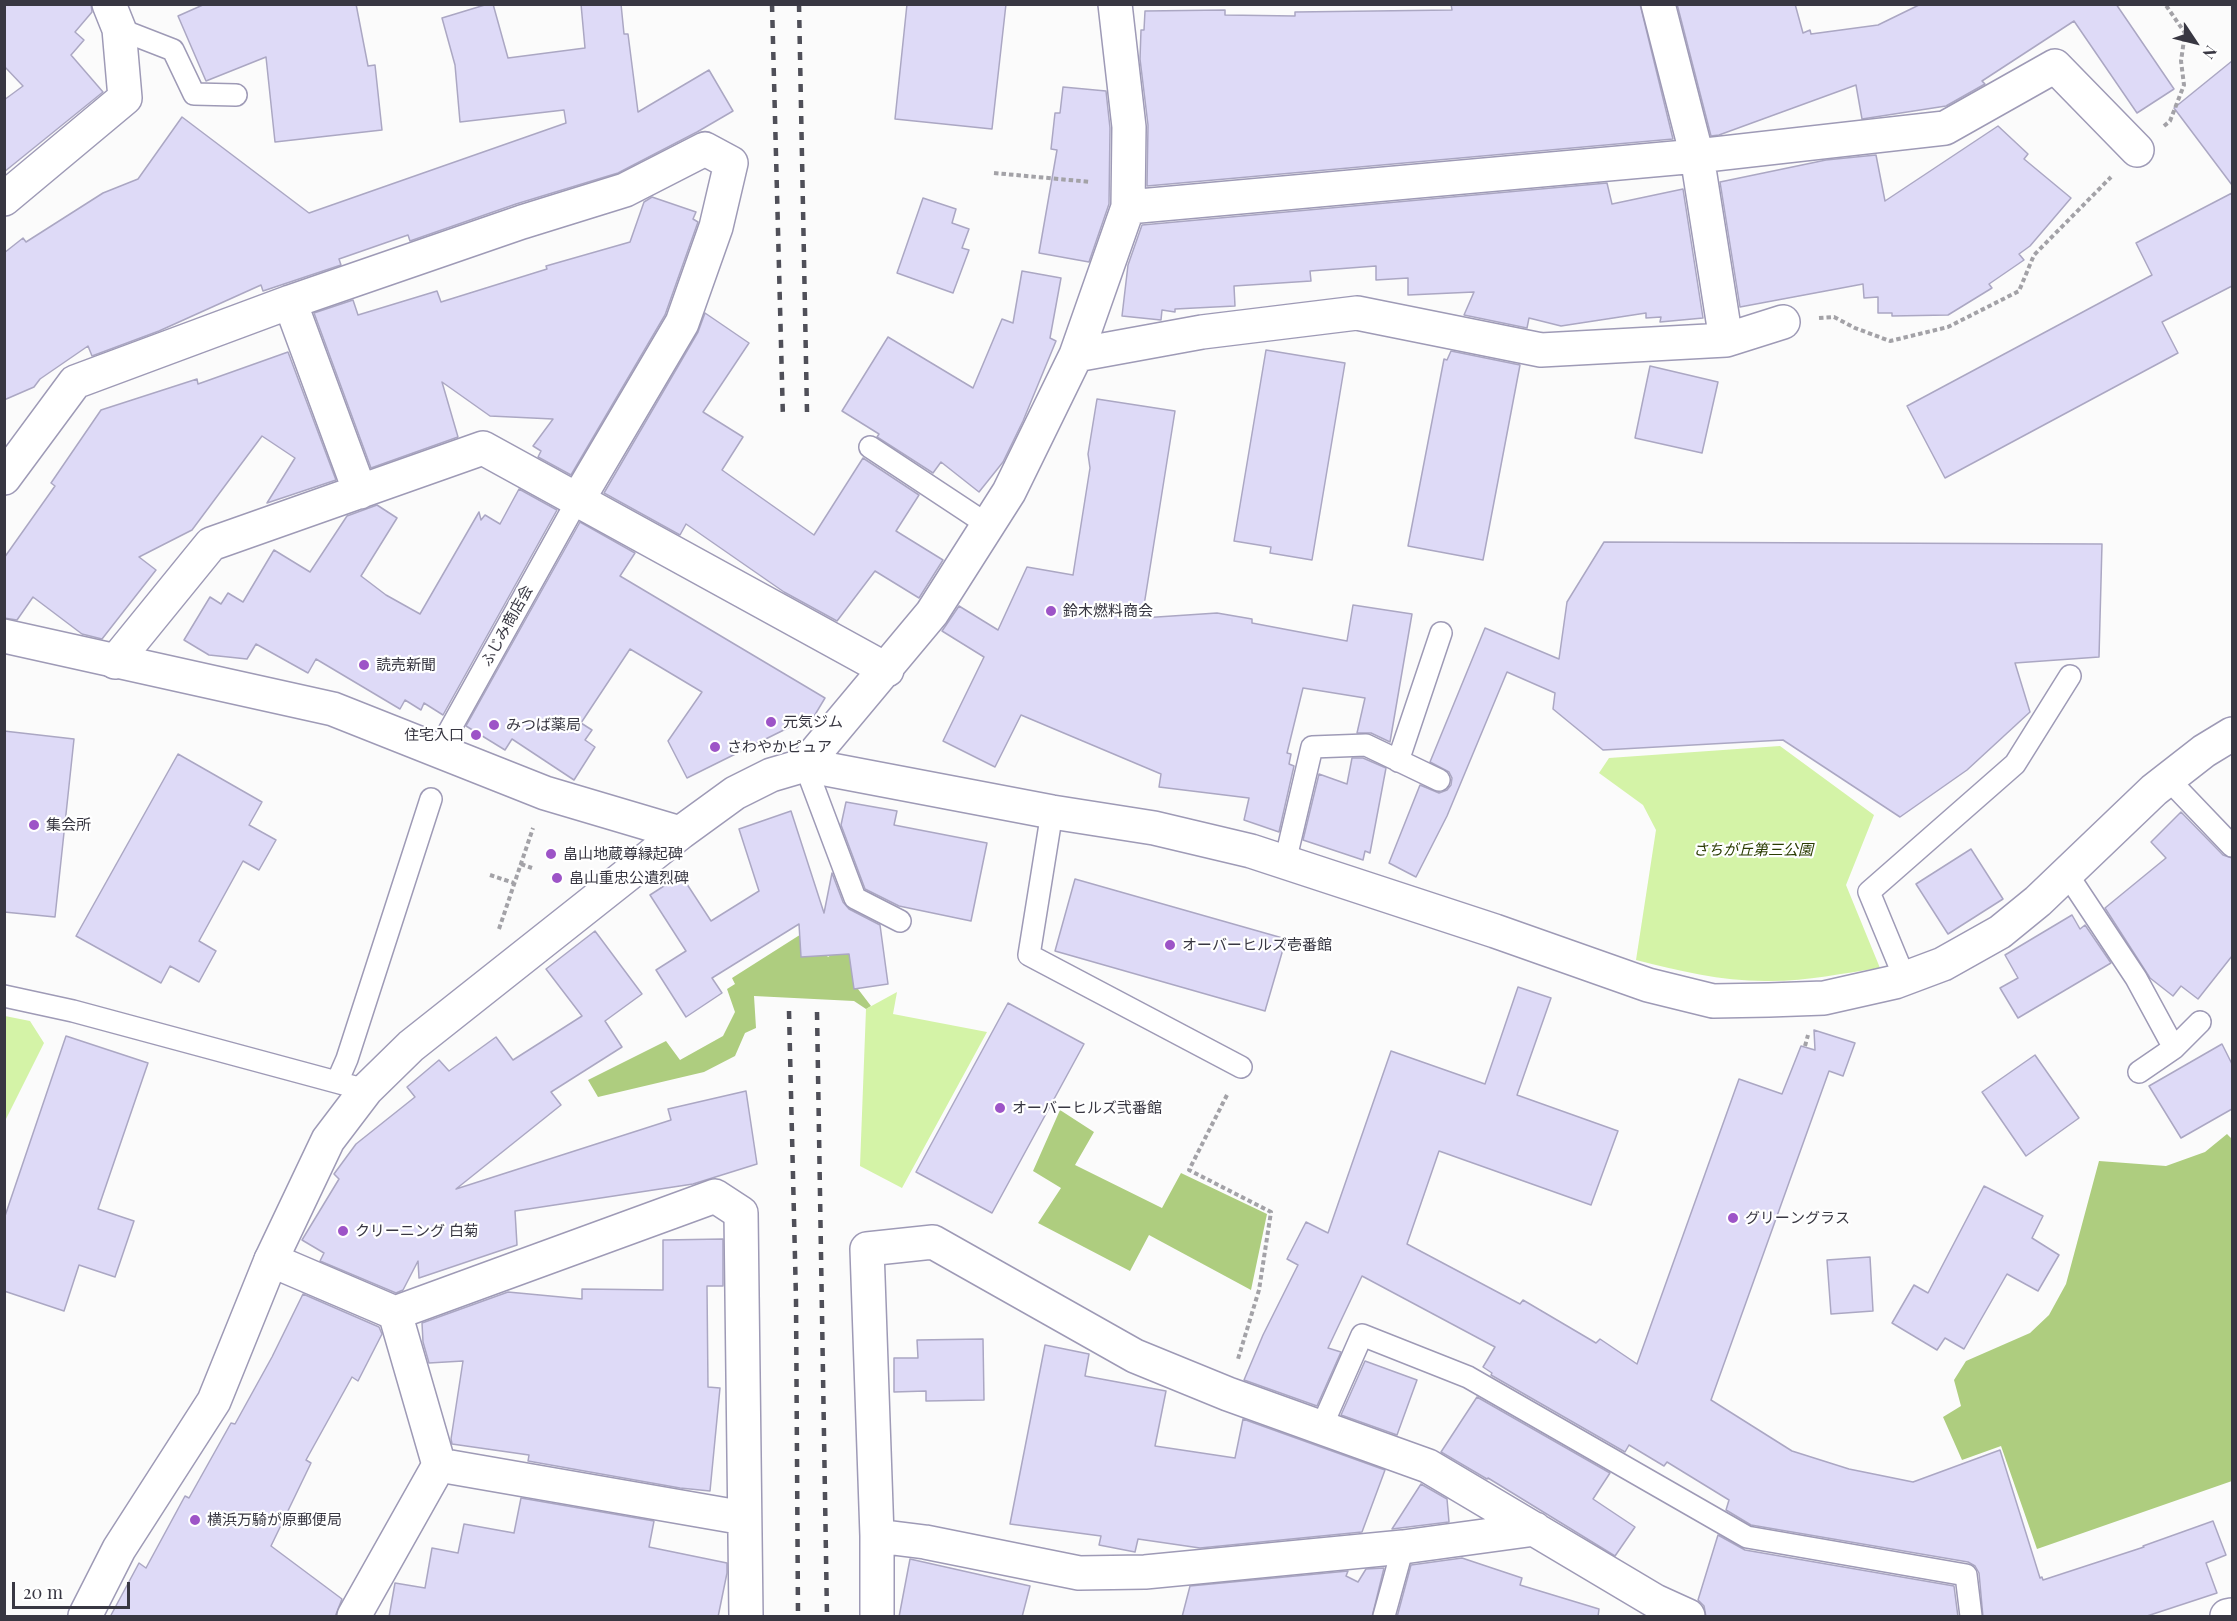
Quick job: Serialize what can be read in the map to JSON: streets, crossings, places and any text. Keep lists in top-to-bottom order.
{
  "streets": {
    "lane": ["ふじみ商店会"]
  },
  "parks": ["さちが丘第三公園"],
  "places": [
    "鈴木燃料商会",
    "読売新聞",
    "元気ジム",
    "みつば薬局",
    "住宅入口",
    "さわやかピュア",
    "集会所",
    "畠山地蔵尊縁起碑",
    "畠山重忠公遺烈碑",
    "オーバーヒルズ壱番館",
    "オーバーヒルズ弐番館",
    "グリーングラス",
    "クリーニング 白菊",
    "横浜万騎が原郵便局"
  ],
  "scale_bar": "20 m",
  "north": "bottom right"
}
